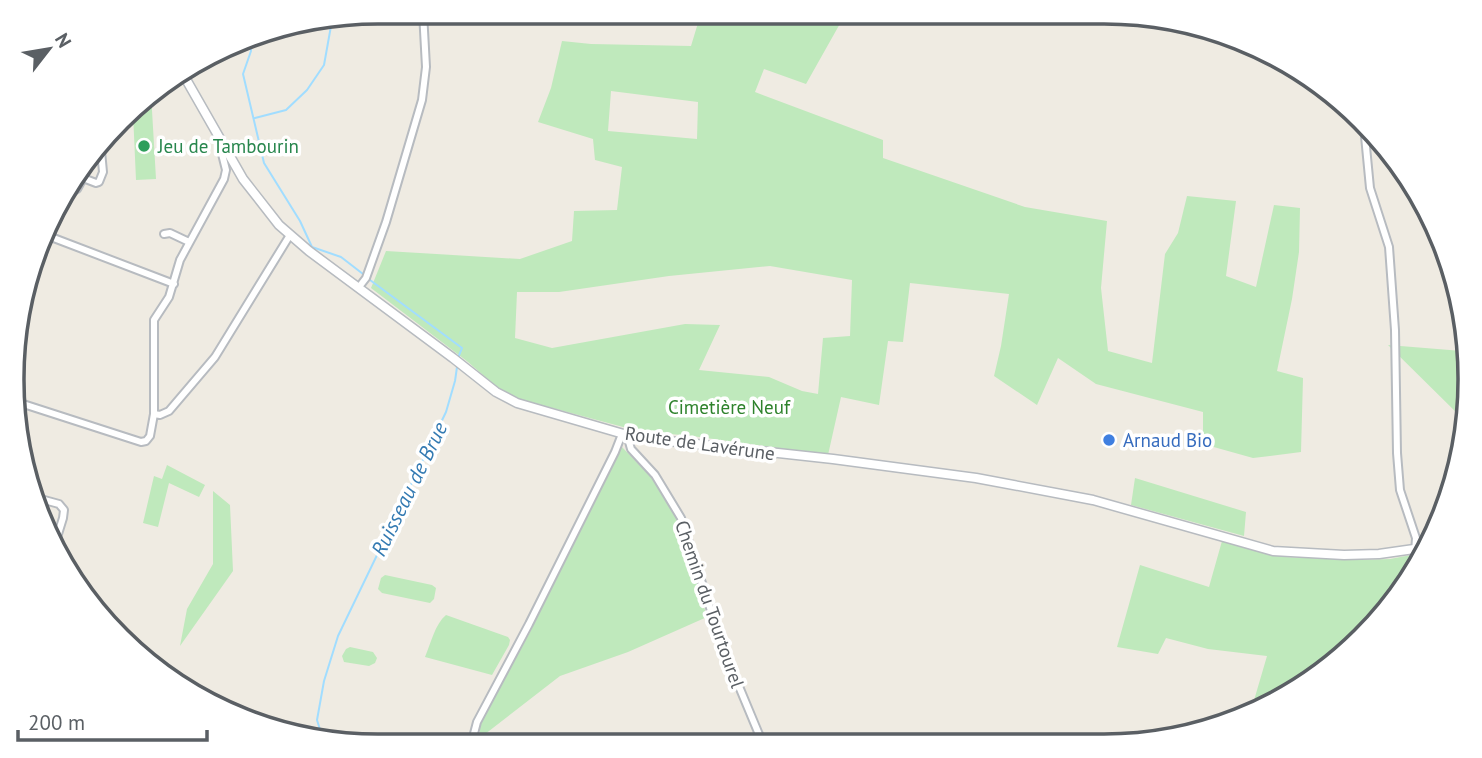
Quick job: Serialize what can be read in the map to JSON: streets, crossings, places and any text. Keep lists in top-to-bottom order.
{
  "streets": {
    "street": ["Route de Lavérune", "Chemin du Tourtourel"]
  },
  "crossings": [
    ["Route de Lavérune", "Chemin du Tourtourel"]
  ],
  "water": ["Ruisseau de Brue"],
  "parks": ["Cimetière Neuf"],
  "places": ["Jeu de Tambourin", "Arnaud Bio"],
  "scale_bar": "200 m",
  "north": "top right"
}
